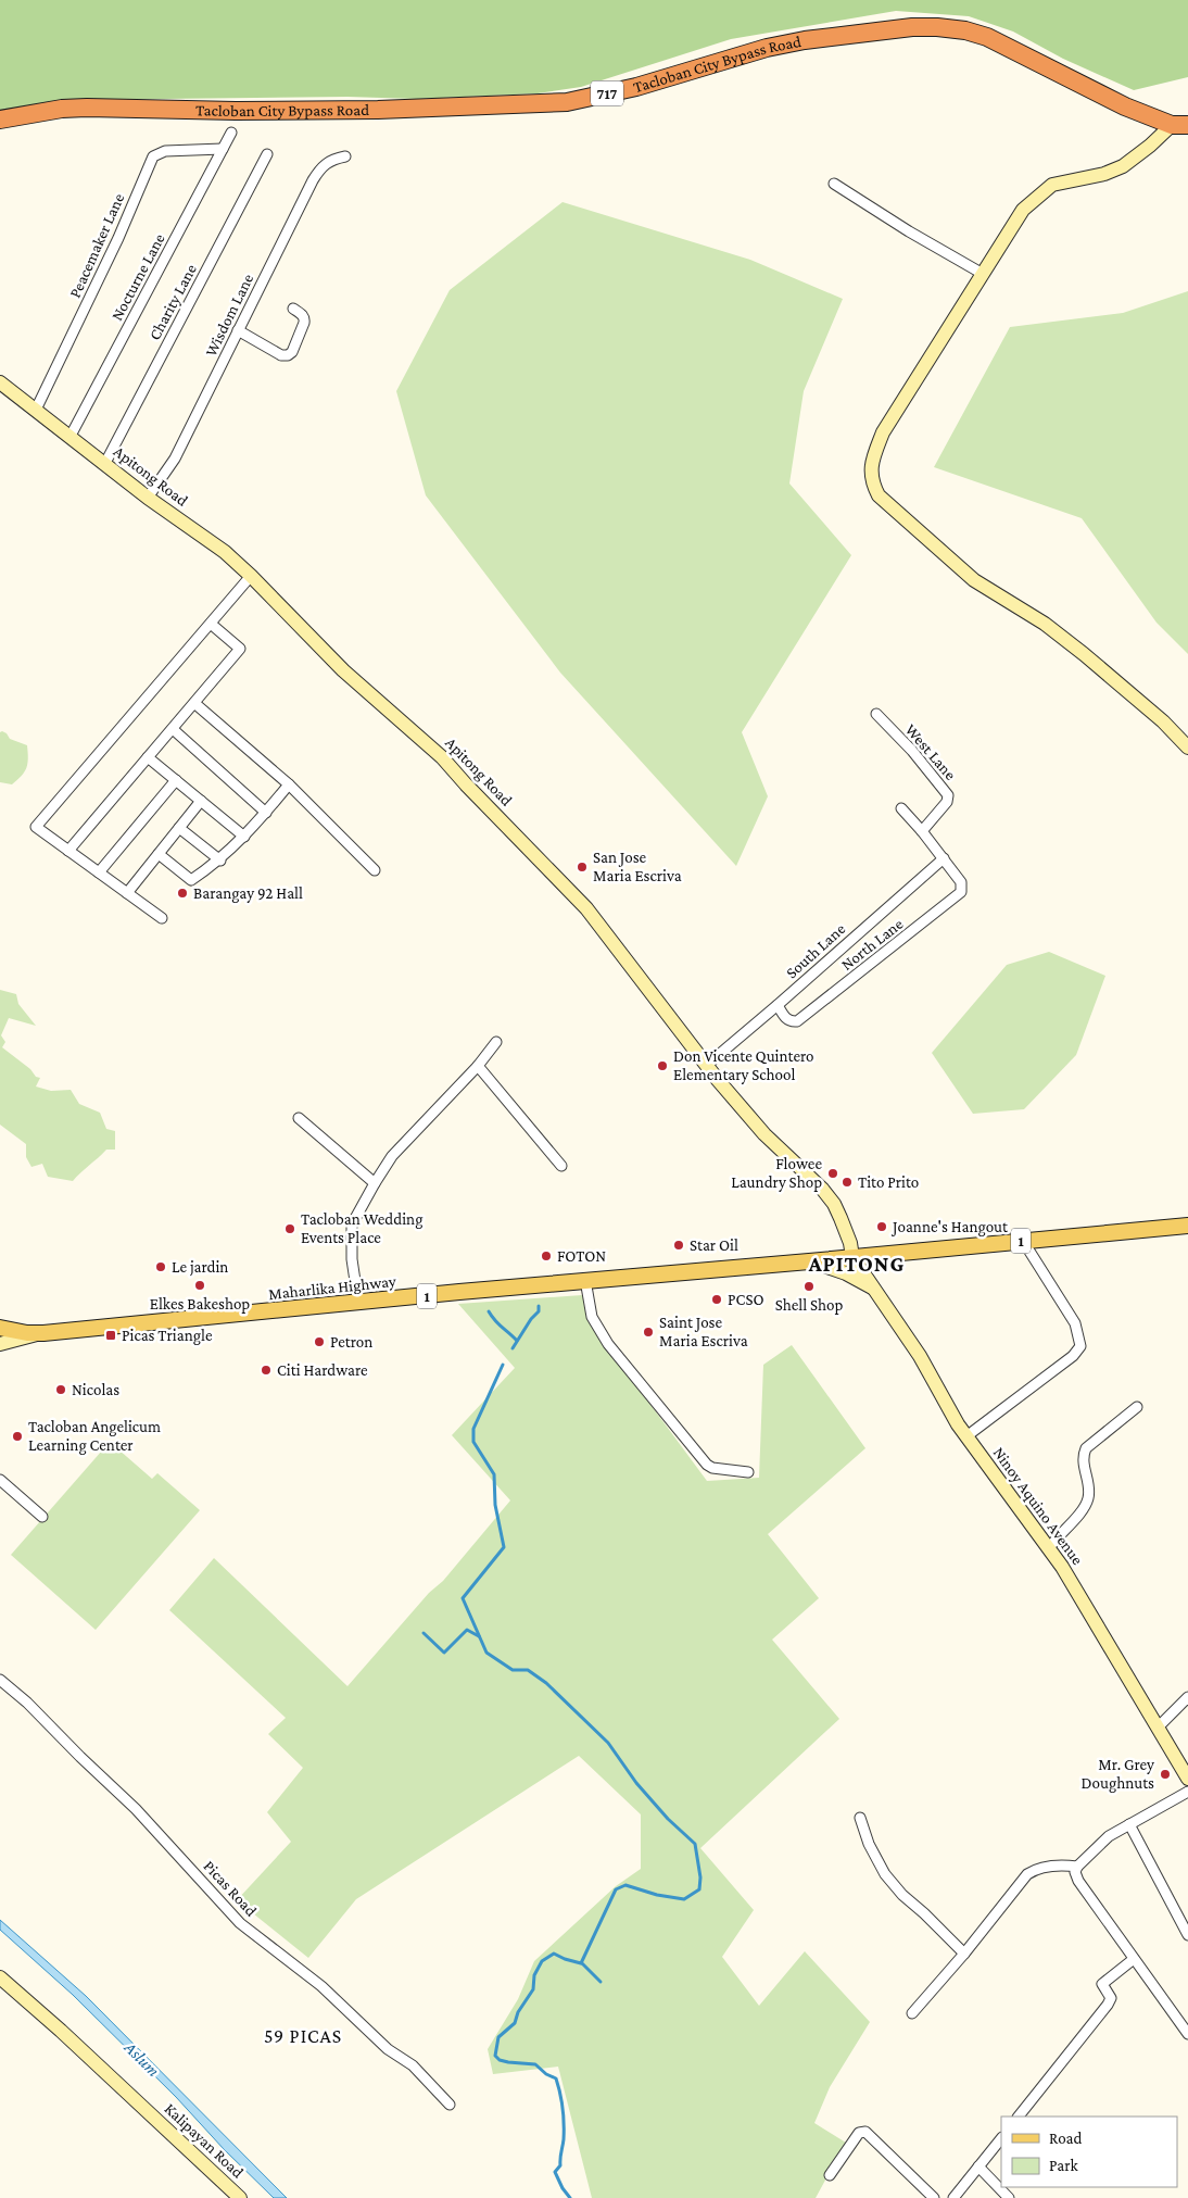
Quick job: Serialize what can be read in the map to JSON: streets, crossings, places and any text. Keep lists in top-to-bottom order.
{
  "streets": {
    "highway": ["Tacloban City Bypass Road", "717"],
    "main road": ["1", "Maharlika Highway"],
    "street": [
      "Peacemaker Lane",
      "Nocturne Lane",
      "Charity Lane",
      "Wisdom Lane",
      "Apitong Road",
      "West Lane",
      "North Lane",
      "South Lane",
      "Ninoy Aquino Avenue",
      "Picas Road",
      "Kalipayan Road"
    ]
  },
  "crossings": [
    ["Peacemaker Lane", "Nocturne Lane"],
    ["Peacemaker Lane", "Apitong Road"],
    ["Nocturne Lane", "Apitong Road"],
    ["Charity Lane", "Apitong Road"],
    ["Wisdom Lane", "Apitong Road"],
    ["Apitong Road", "South Lane"],
    ["Apitong Road", "Maharlika Highway"],
    ["Apitong Road", "Ninoy Aquino Avenue"],
    ["North Lane", "South Lane"],
    ["Maharlika Highway", "Ninoy Aquino Avenue"]
  ],
  "districts": ["APITONG", "59 PICAS"],
  "water": ["Aslum"],
  "places": {
    "other": [
      "San Jose Maria Escriva",
      "Barangay 92 Hall",
      "Don Vicente Quintero Elementary School",
      "Flowee Laundry Shop",
      "Tito Prito",
      "Joanne's Hangout",
      "Tacloban Wedding Events Place",
      "Star Oil",
      "FOTON",
      "Le jardin",
      "Elkes Bakeshop",
      "Shell Shop",
      "PCSO",
      "Saint Jose Maria Escriva",
      "Petron",
      "Citi Hardware",
      "Nicolas",
      "Tacloban Angelicum Learning Center",
      "Mr. Grey Doughnuts"
    ],
    "transit": ["Picas Triangle"]
  },
  "legend": ["Road", "Park"]
}
